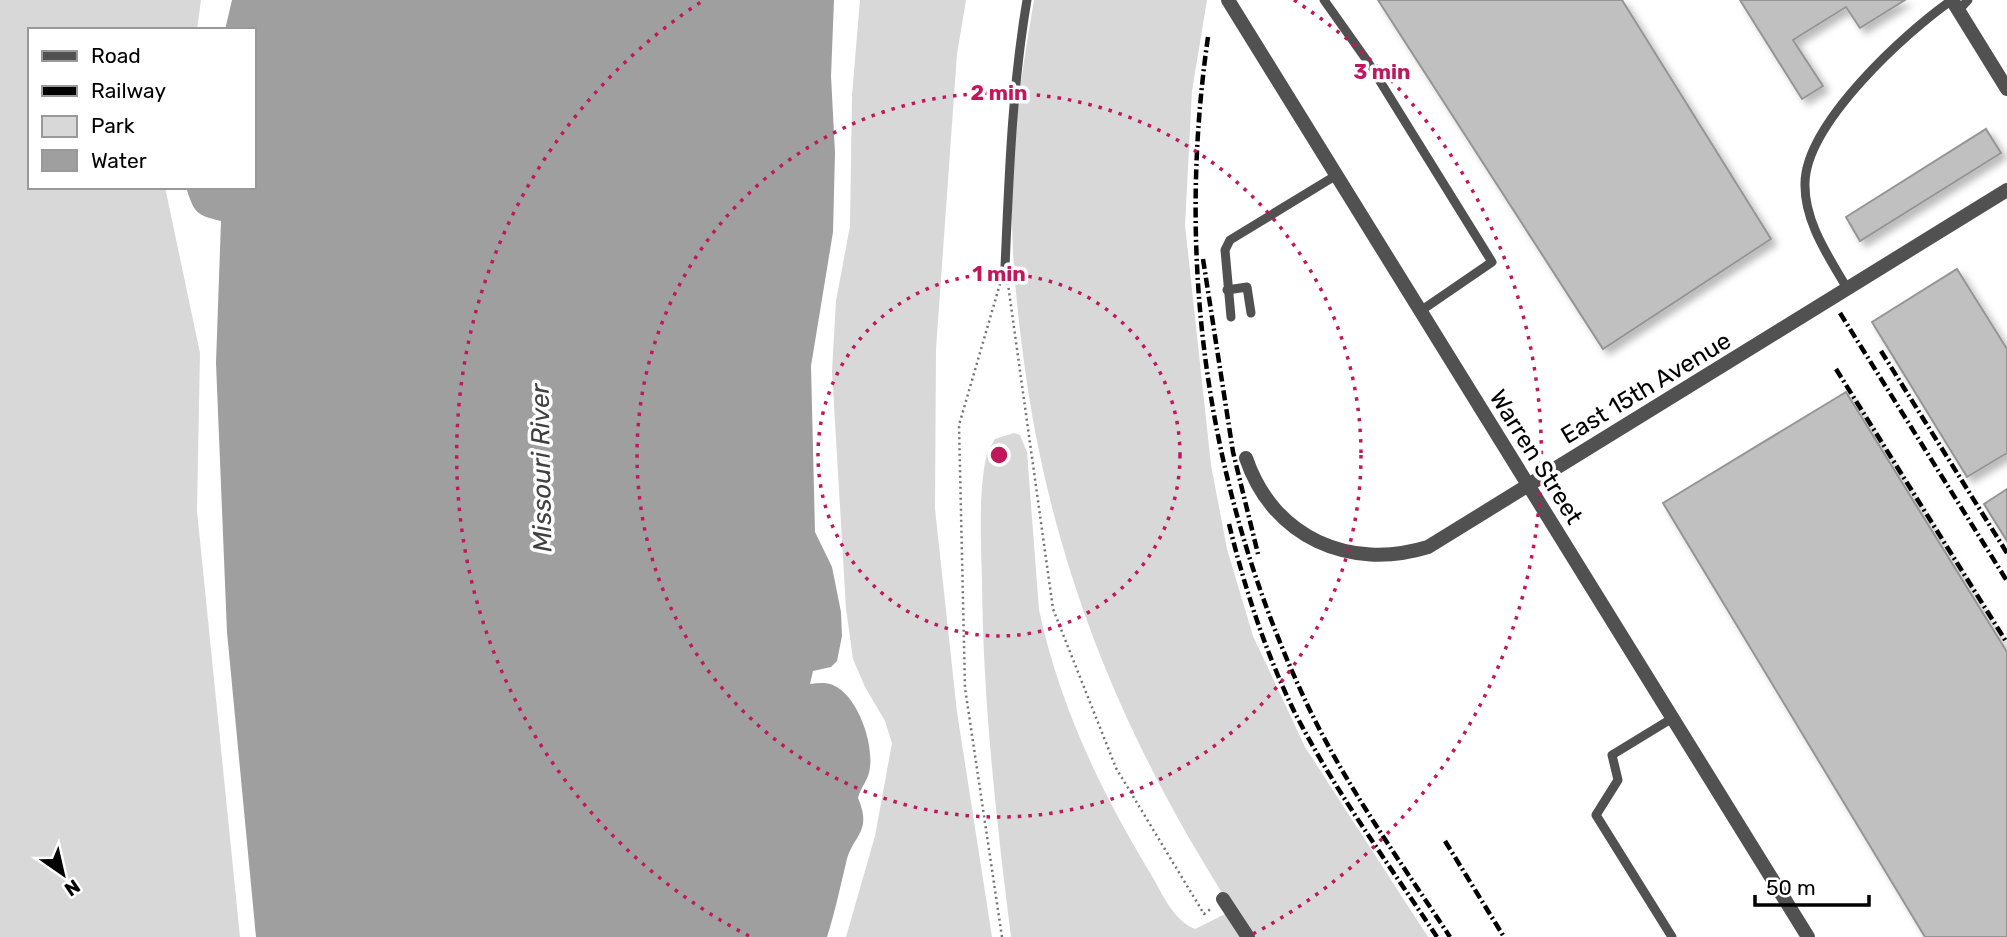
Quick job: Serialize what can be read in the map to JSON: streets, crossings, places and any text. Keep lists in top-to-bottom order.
{
  "streets": {
    "street": ["East 15th Avenue", "Warren Street"]
  },
  "crossings": [
    ["East 15th Avenue", "Warren Street"]
  ],
  "water": ["Missouri River"],
  "legend": [
    "Road",
    "Railway",
    "Park",
    "Water"
  ],
  "scale_bar": "50 m",
  "north": "bottom right",
  "rings": ["3 min", "2 min", "1 min"]
}
